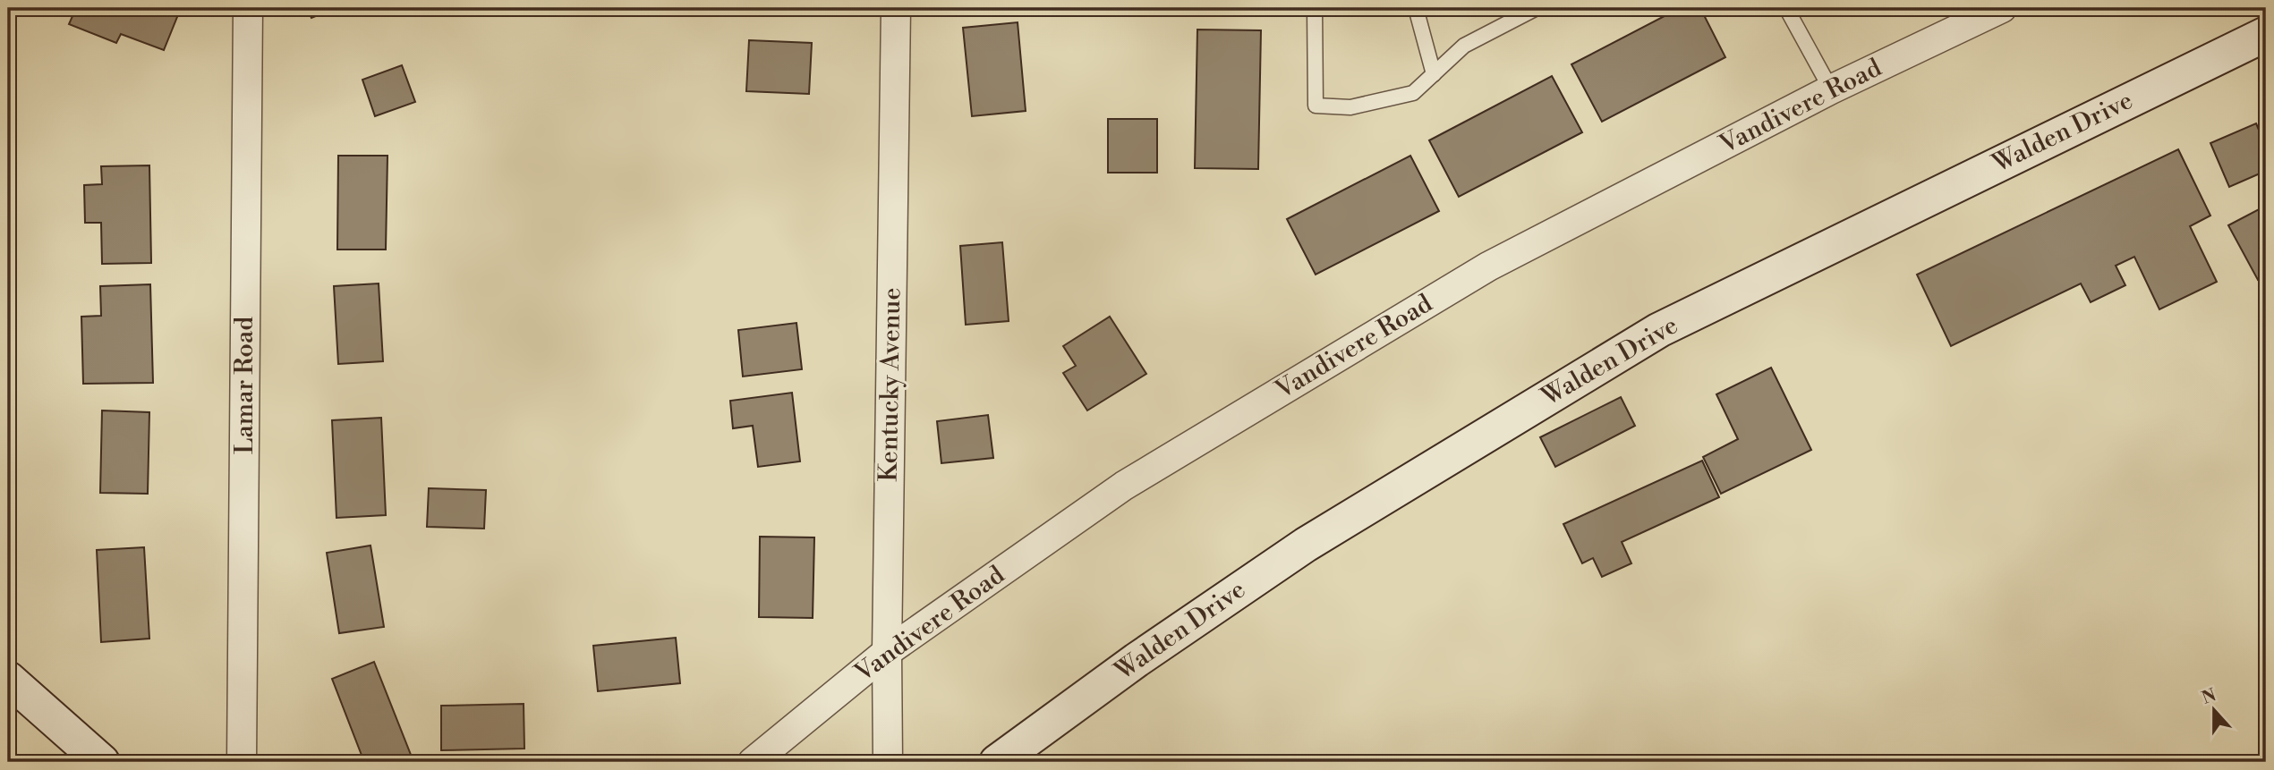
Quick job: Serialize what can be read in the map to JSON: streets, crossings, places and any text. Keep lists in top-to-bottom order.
{
  "streets": {
    "street": [
      "Vandivere Road",
      "Walden Drive",
      "Kentucky Avenue",
      "Lamar Road"
    ]
  },
  "crossings": [
    ["Vandivere Road", "Kentucky Avenue"]
  ],
  "north": "top"
}
